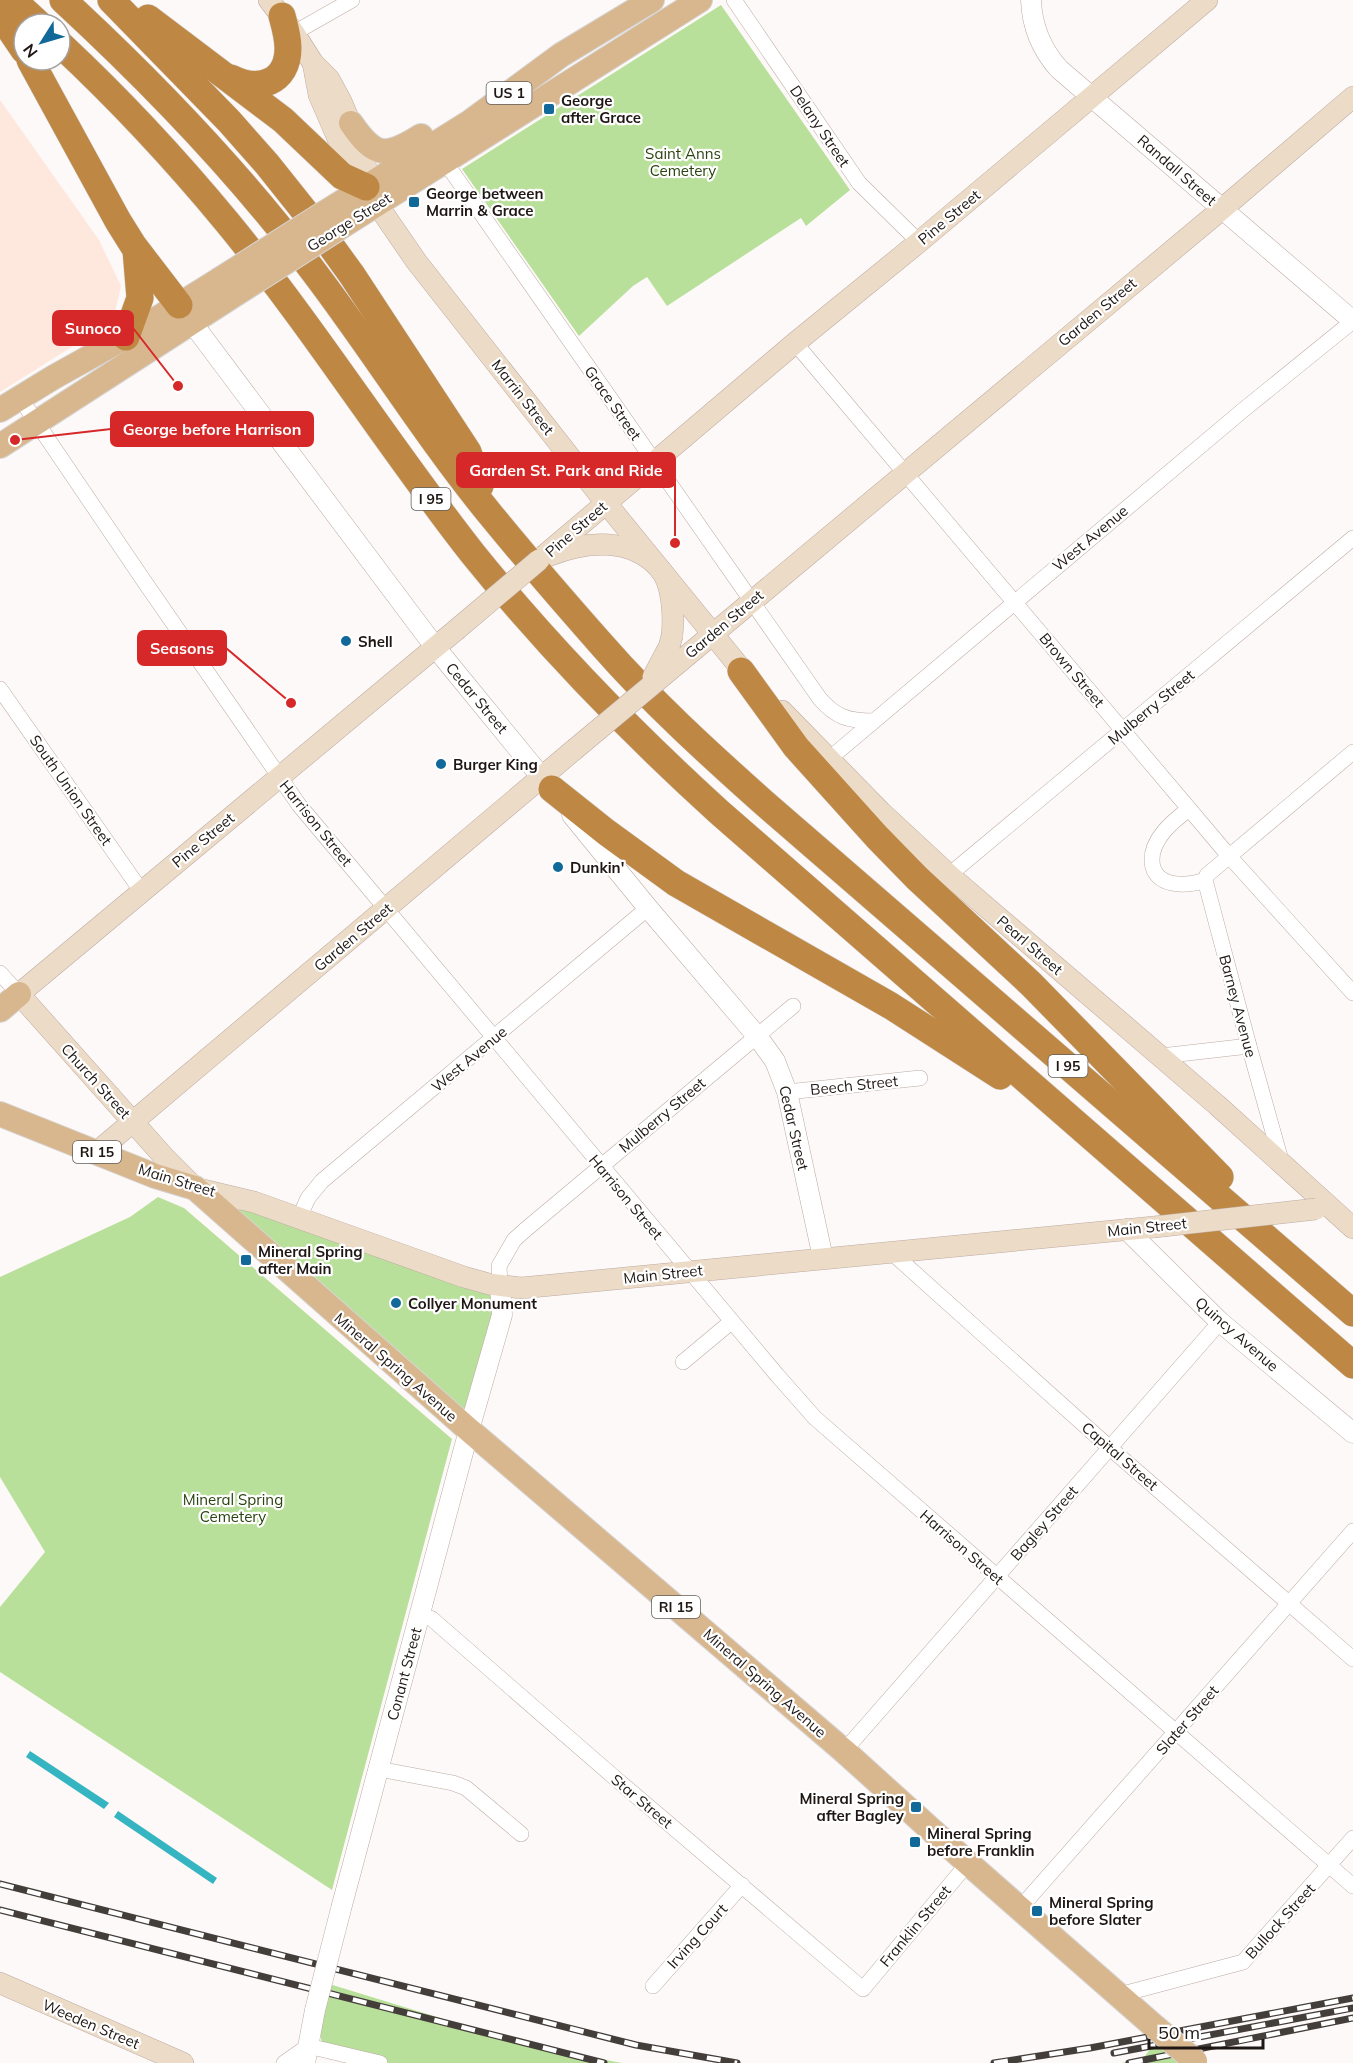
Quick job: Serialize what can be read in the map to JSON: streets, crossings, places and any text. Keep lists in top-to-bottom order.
{
  "streets": {
    "highway": ["I 95"],
    "main road": [
      "US 1",
      "Pine Street",
      "George Street",
      "Garden Street",
      "Marrin Street",
      "Pearl Street",
      "Church Street",
      "RI 15",
      "Main Street",
      "Mineral Spring Avenue",
      "Weeden Street"
    ],
    "street": [
      "Delany Street",
      "Randall Street",
      "Grace Street",
      "West Avenue",
      "Brown Street",
      "Cedar Street",
      "Mulberry Street",
      "South Union Street",
      "Harrison Street",
      "Barney Avenue",
      "Beech Street",
      "Quincy Avenue",
      "Capital Street",
      "Bagley Street",
      "Conant Street",
      "Slater Street",
      "Star Street",
      "Bullock Street",
      "Franklin Street",
      "Irving Court"
    ]
  },
  "crossings": [
    ["Delany Street", "Pine Street"],
    ["Randall Street", "Pine Street"],
    ["Randall Street", "Garden Street"],
    ["Randall Street", "West Avenue"],
    ["Pine Street", "Marrin Street"],
    ["Pine Street", "Grace Street"],
    ["Pine Street", "Brown Street"],
    ["Pine Street", "Cedar Street"],
    ["Pine Street", "South Union Street"],
    ["Pine Street", "Harrison Street"],
    ["Pine Street", "Church Street"],
    ["George Street", "Marrin Street"],
    ["George Street", "Grace Street"],
    ["George Street", "Cedar Street"],
    ["George Street", "Harrison Street"],
    ["Garden Street", "Marrin Street"],
    ["Garden Street", "Grace Street"],
    ["Garden Street", "Brown Street"],
    ["Garden Street", "Cedar Street"],
    ["Garden Street", "Harrison Street"],
    ["Garden Street", "Church Street"],
    ["Garden Street", "Main Street"],
    ["Marrin Street", "Pearl Street"],
    ["Grace Street", "West Avenue"],
    ["West Avenue", "Brown Street"],
    ["West Avenue", "Cedar Street"],
    ["West Avenue", "Harrison Street"],
    ["West Avenue", "Pearl Street"],
    ["West Avenue", "Main Street"],
    ["Brown Street", "Mulberry Street"],
    ["Brown Street", "Barney Avenue"],
    ["Cedar Street", "Mulberry Street"],
    ["Cedar Street", "Beech Street"],
    ["Cedar Street", "Main Street"],
    ["Mulberry Street", "Harrison Street"],
    ["Mulberry Street", "Pearl Street"],
    ["Mulberry Street", "Main Street"],
    ["Mulberry Street", "Conant Street"],
    ["Harrison Street", "Main Street"],
    ["Harrison Street", "Bagley Street"],
    ["Harrison Street", "Slater Street"],
    ["Harrison Street", "Bullock Street"],
    ["Pearl Street", "Barney Avenue"],
    ["Pearl Street", "Main Street"],
    ["Church Street", "Main Street"],
    ["Church Street", "Mineral Spring Avenue"],
    ["Main Street", "Quincy Avenue"],
    ["Main Street", "Mineral Spring Avenue"],
    ["Main Street", "Capital Street"],
    ["Main Street", "Conant Street"],
    ["Quincy Avenue", "Bagley Street"],
    ["Mineral Spring Avenue", "Bagley Street"],
    ["Mineral Spring Avenue", "Conant Street"],
    ["Mineral Spring Avenue", "Slater Street"],
    ["Mineral Spring Avenue", "Bullock Street"],
    ["Mineral Spring Avenue", "Franklin Street"],
    ["Capital Street", "Bagley Street"],
    ["Capital Street", "Slater Street"],
    ["Conant Street", "Star Street"],
    ["Star Street", "Franklin Street"],
    ["Star Street", "Irving Court"]
  ],
  "parks": ["Saint Anns Cemetery", "Mineral Spring Cemetery"],
  "places": {
    "transit": [
      "George after Grace",
      "George between Marrin & Grace",
      "Mineral Spring after Main",
      "Mineral Spring after Bagley",
      "Mineral Spring before Franklin",
      "Mineral Spring before Slater"
    ],
    "other": [
      "Sunoco",
      "George before Harrison",
      "Garden St. Park and Ride",
      "Shell",
      "Seasons",
      "Burger King",
      "Dunkin'",
      "Collyer Monument"
    ]
  },
  "scale_bar": "50 m",
  "north": "bottom left"
}
